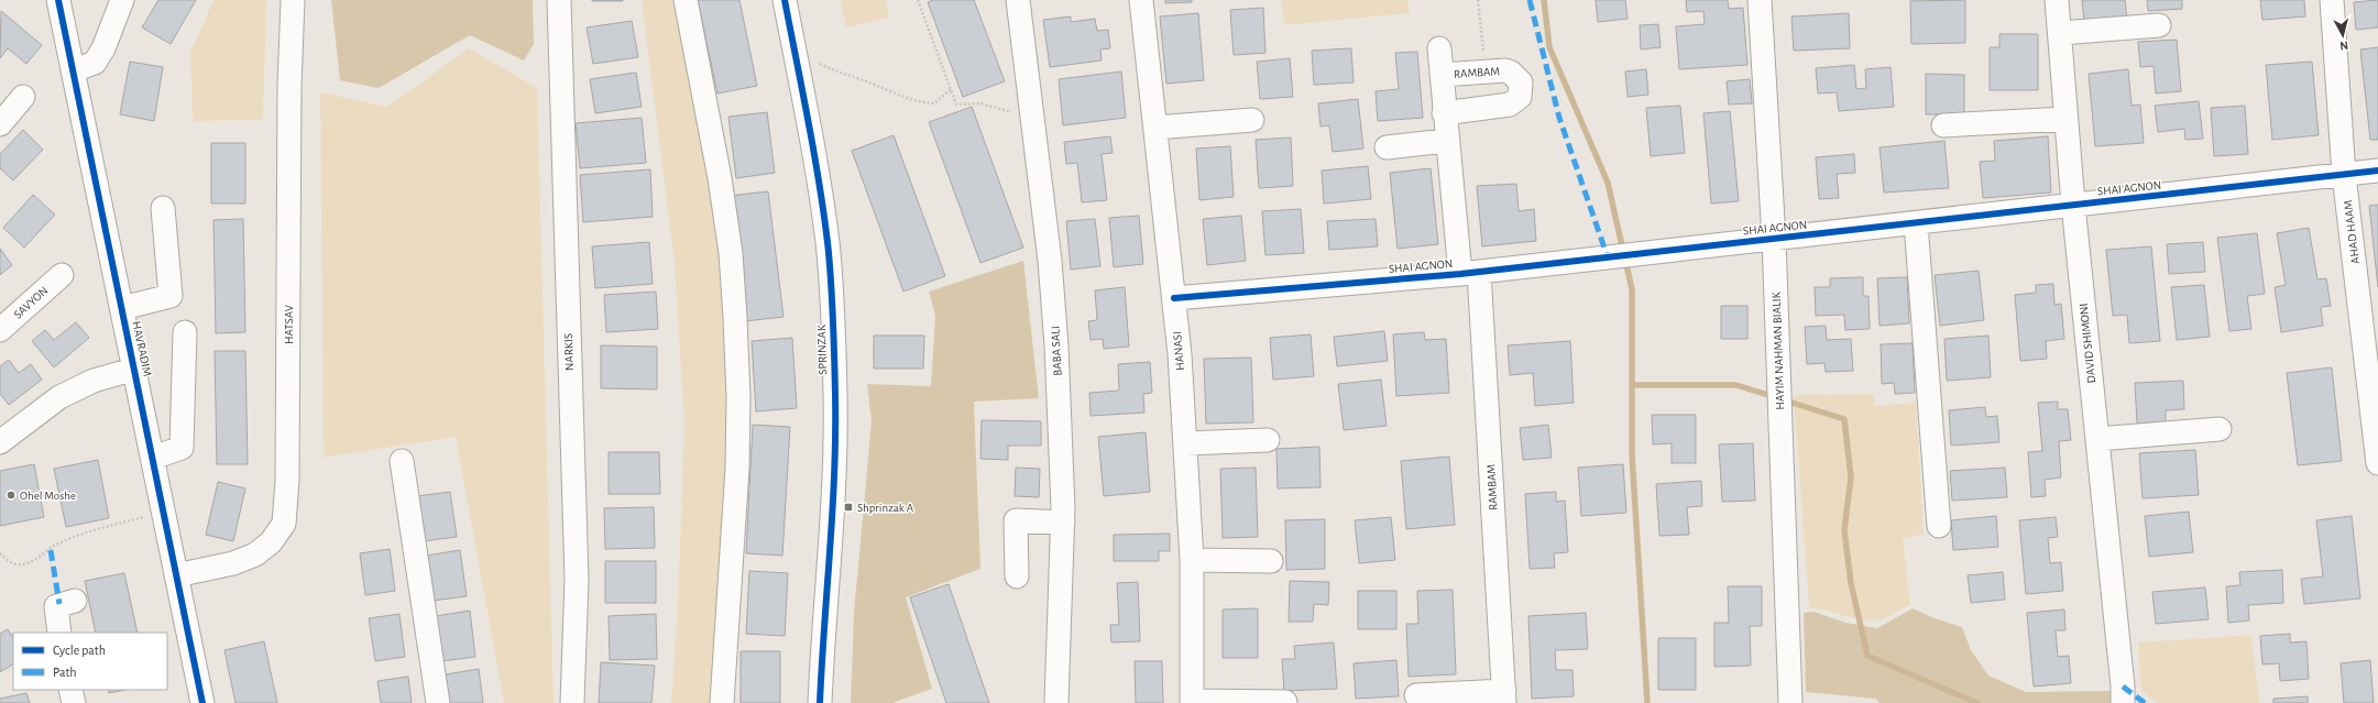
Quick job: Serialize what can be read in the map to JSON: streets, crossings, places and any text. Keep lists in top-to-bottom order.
{
  "streets": {
    "street": [
      "RAMBAM",
      "SHAI AGNON",
      "AHAD HAAM",
      "SAVYON",
      "HATSAV",
      "DAVID SHIMONI",
      "HAVRADIM",
      "SPRINZAK",
      "BABA SALI",
      "HANASI",
      "HAYIM NAHMAN BIALIK",
      "NARKIS"
    ]
  },
  "crossings": [
    ["RAMBAM", "SHAI AGNON"],
    ["SHAI AGNON", "AHAD HAAM"],
    ["SHAI AGNON", "DAVID SHIMONI"],
    ["SHAI AGNON", "HANASI"],
    ["SHAI AGNON", "HAYIM NAHMAN BIALIK"],
    ["HATSAV", "HAVRADIM"]
  ],
  "places": {
    "other": ["Ohel Moshe"],
    "transit": ["Shprinzak A"]
  },
  "legend": ["Cycle path", "Path"],
  "north": "bottom"
}
